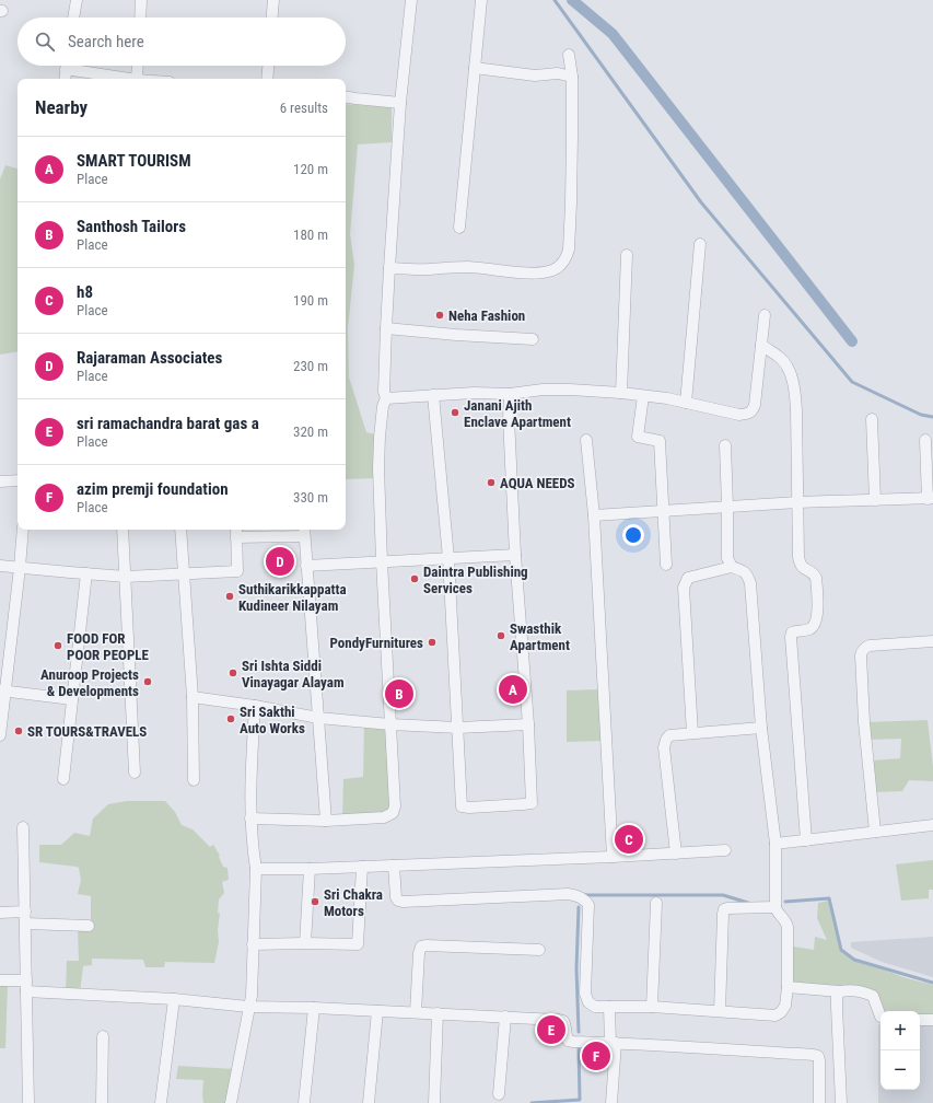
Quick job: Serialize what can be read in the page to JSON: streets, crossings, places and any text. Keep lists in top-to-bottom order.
{
  "places": [
    "Neha Fashion",
    "Janani Ajith Enclave Apartment",
    "AQUA NEEDS",
    "Daintra Publishing Services",
    "Suthikarikkappatta Kudineer Nilayam",
    "Swasthik Apartment",
    "PondyFurnitures",
    "FOOD FOR POOR PEOPLE",
    "Sri Ishta Siddi Vinayagar Alayam",
    "Anuroop Projects & Developments",
    "Sri Sakthi Auto Works",
    "SR TOURS&TRAVELS",
    "Sri Chakra Motors"
  ],
  "page": {
    "search": "Search here",
    "heading": ["Nearby", "6 results"],
    "list": [
      {
        "mark": "A",
        "name": "SMART TOURISM",
        "note": "Place",
        "value": "120 m"
      },
      {
        "mark": "B",
        "name": "Santhosh Tailors",
        "note": "Place",
        "value": "180 m"
      },
      {
        "mark": "C",
        "name": "h8",
        "note": "Place",
        "value": "190 m"
      },
      {
        "mark": "D",
        "name": "Rajaraman Associates",
        "note": "Place",
        "value": "230 m"
      },
      {
        "mark": "E",
        "name": "sri ramachandra barat gas a",
        "note": "Place",
        "value": "320 m"
      },
      {
        "mark": "F",
        "name": "azim premji foundation",
        "note": "Place",
        "value": "330 m"
      }
    ],
    "pins": [
      "D",
      "A",
      "B",
      "C",
      "E",
      "F"
    ],
    "map_buttons": ["+", "−"]
  }
}
